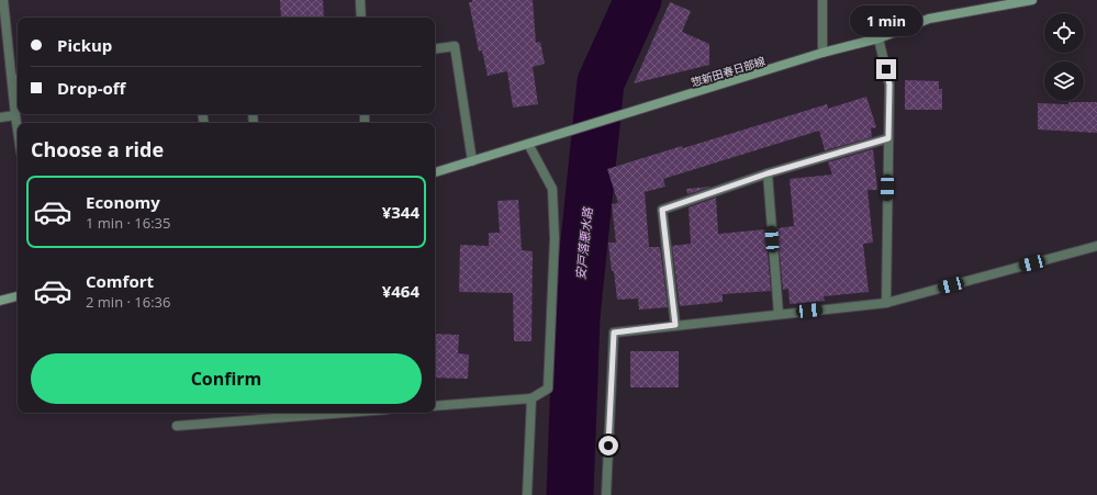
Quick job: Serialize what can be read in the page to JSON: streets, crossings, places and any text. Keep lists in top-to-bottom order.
{
  "streets": {
    "main road": ["惣新田春日部線"]
  },
  "water": ["安戸落悪水路"],
  "page": {
    "bubble": "1 min",
    "banner": ["Pickup", "Drop-off"],
    "heading": "Choose a ride",
    "list": [
      {
        "name": "Economy",
        "note": "1 min · 16:35",
        "value": "¥344"
      },
      {
        "name": "Comfort",
        "note": "2 min · 16:36",
        "value": "¥464"
      }
    ],
    "buttons": "Confirm"
  }
}
